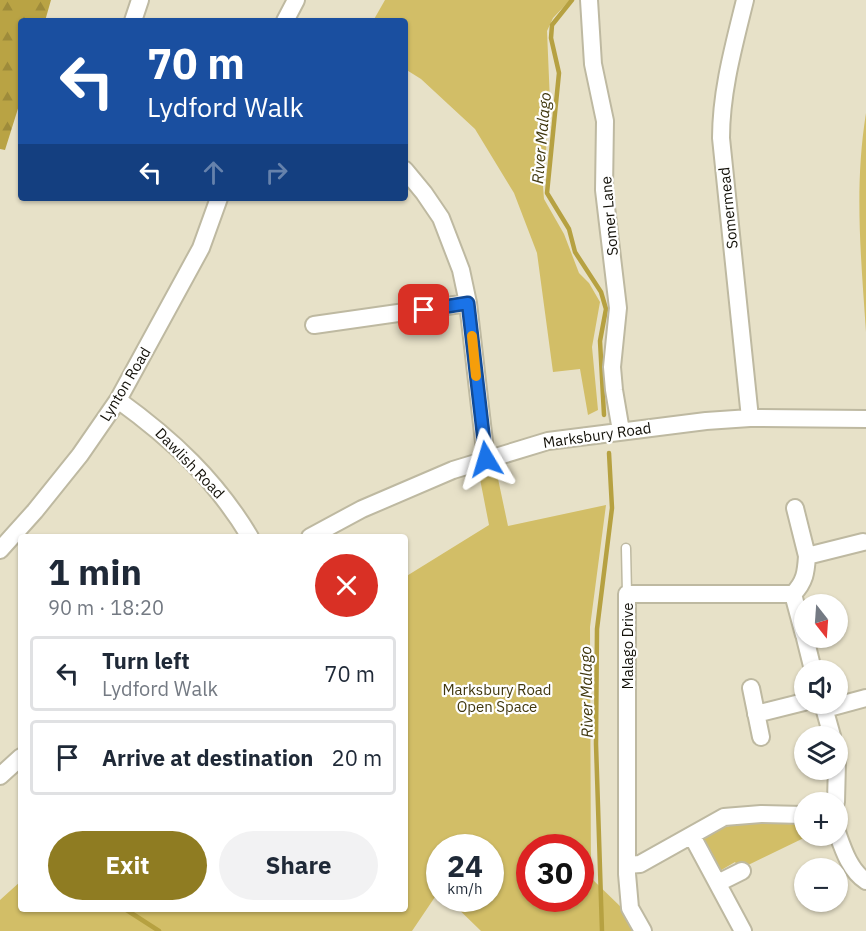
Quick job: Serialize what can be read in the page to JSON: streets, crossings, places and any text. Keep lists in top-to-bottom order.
{
  "streets": {
    "street": [
      "Somermead",
      "Somer Lane",
      "Lynton Road",
      "Marksbury Road",
      "Dawlish Road",
      "Malago Drive"
    ]
  },
  "crossings": [
    ["Somermead", "Marksbury Road"],
    ["Somer Lane", "Marksbury Road"],
    ["Lynton Road", "Dawlish Road"]
  ],
  "water": ["River Malago"],
  "parks": ["Marksbury Road Open Space"],
  "north": "bottom",
  "page": {
    "turn": ["70 m", "Lydford Walk"],
    "heading": ["1 min", "90 m · 18:20"],
    "map_buttons": ["+", "−"],
    "list": [
      {
        "name": "Turn left",
        "note": "Lydford Walk",
        "value": "70 m"
      },
      {
        "name": "Arrive at destination",
        "value": "20 m"
      }
    ],
    "buttons": ["Exit", "Share"],
    "speed": "24 km/h",
    "limit": "30"
  }
}
